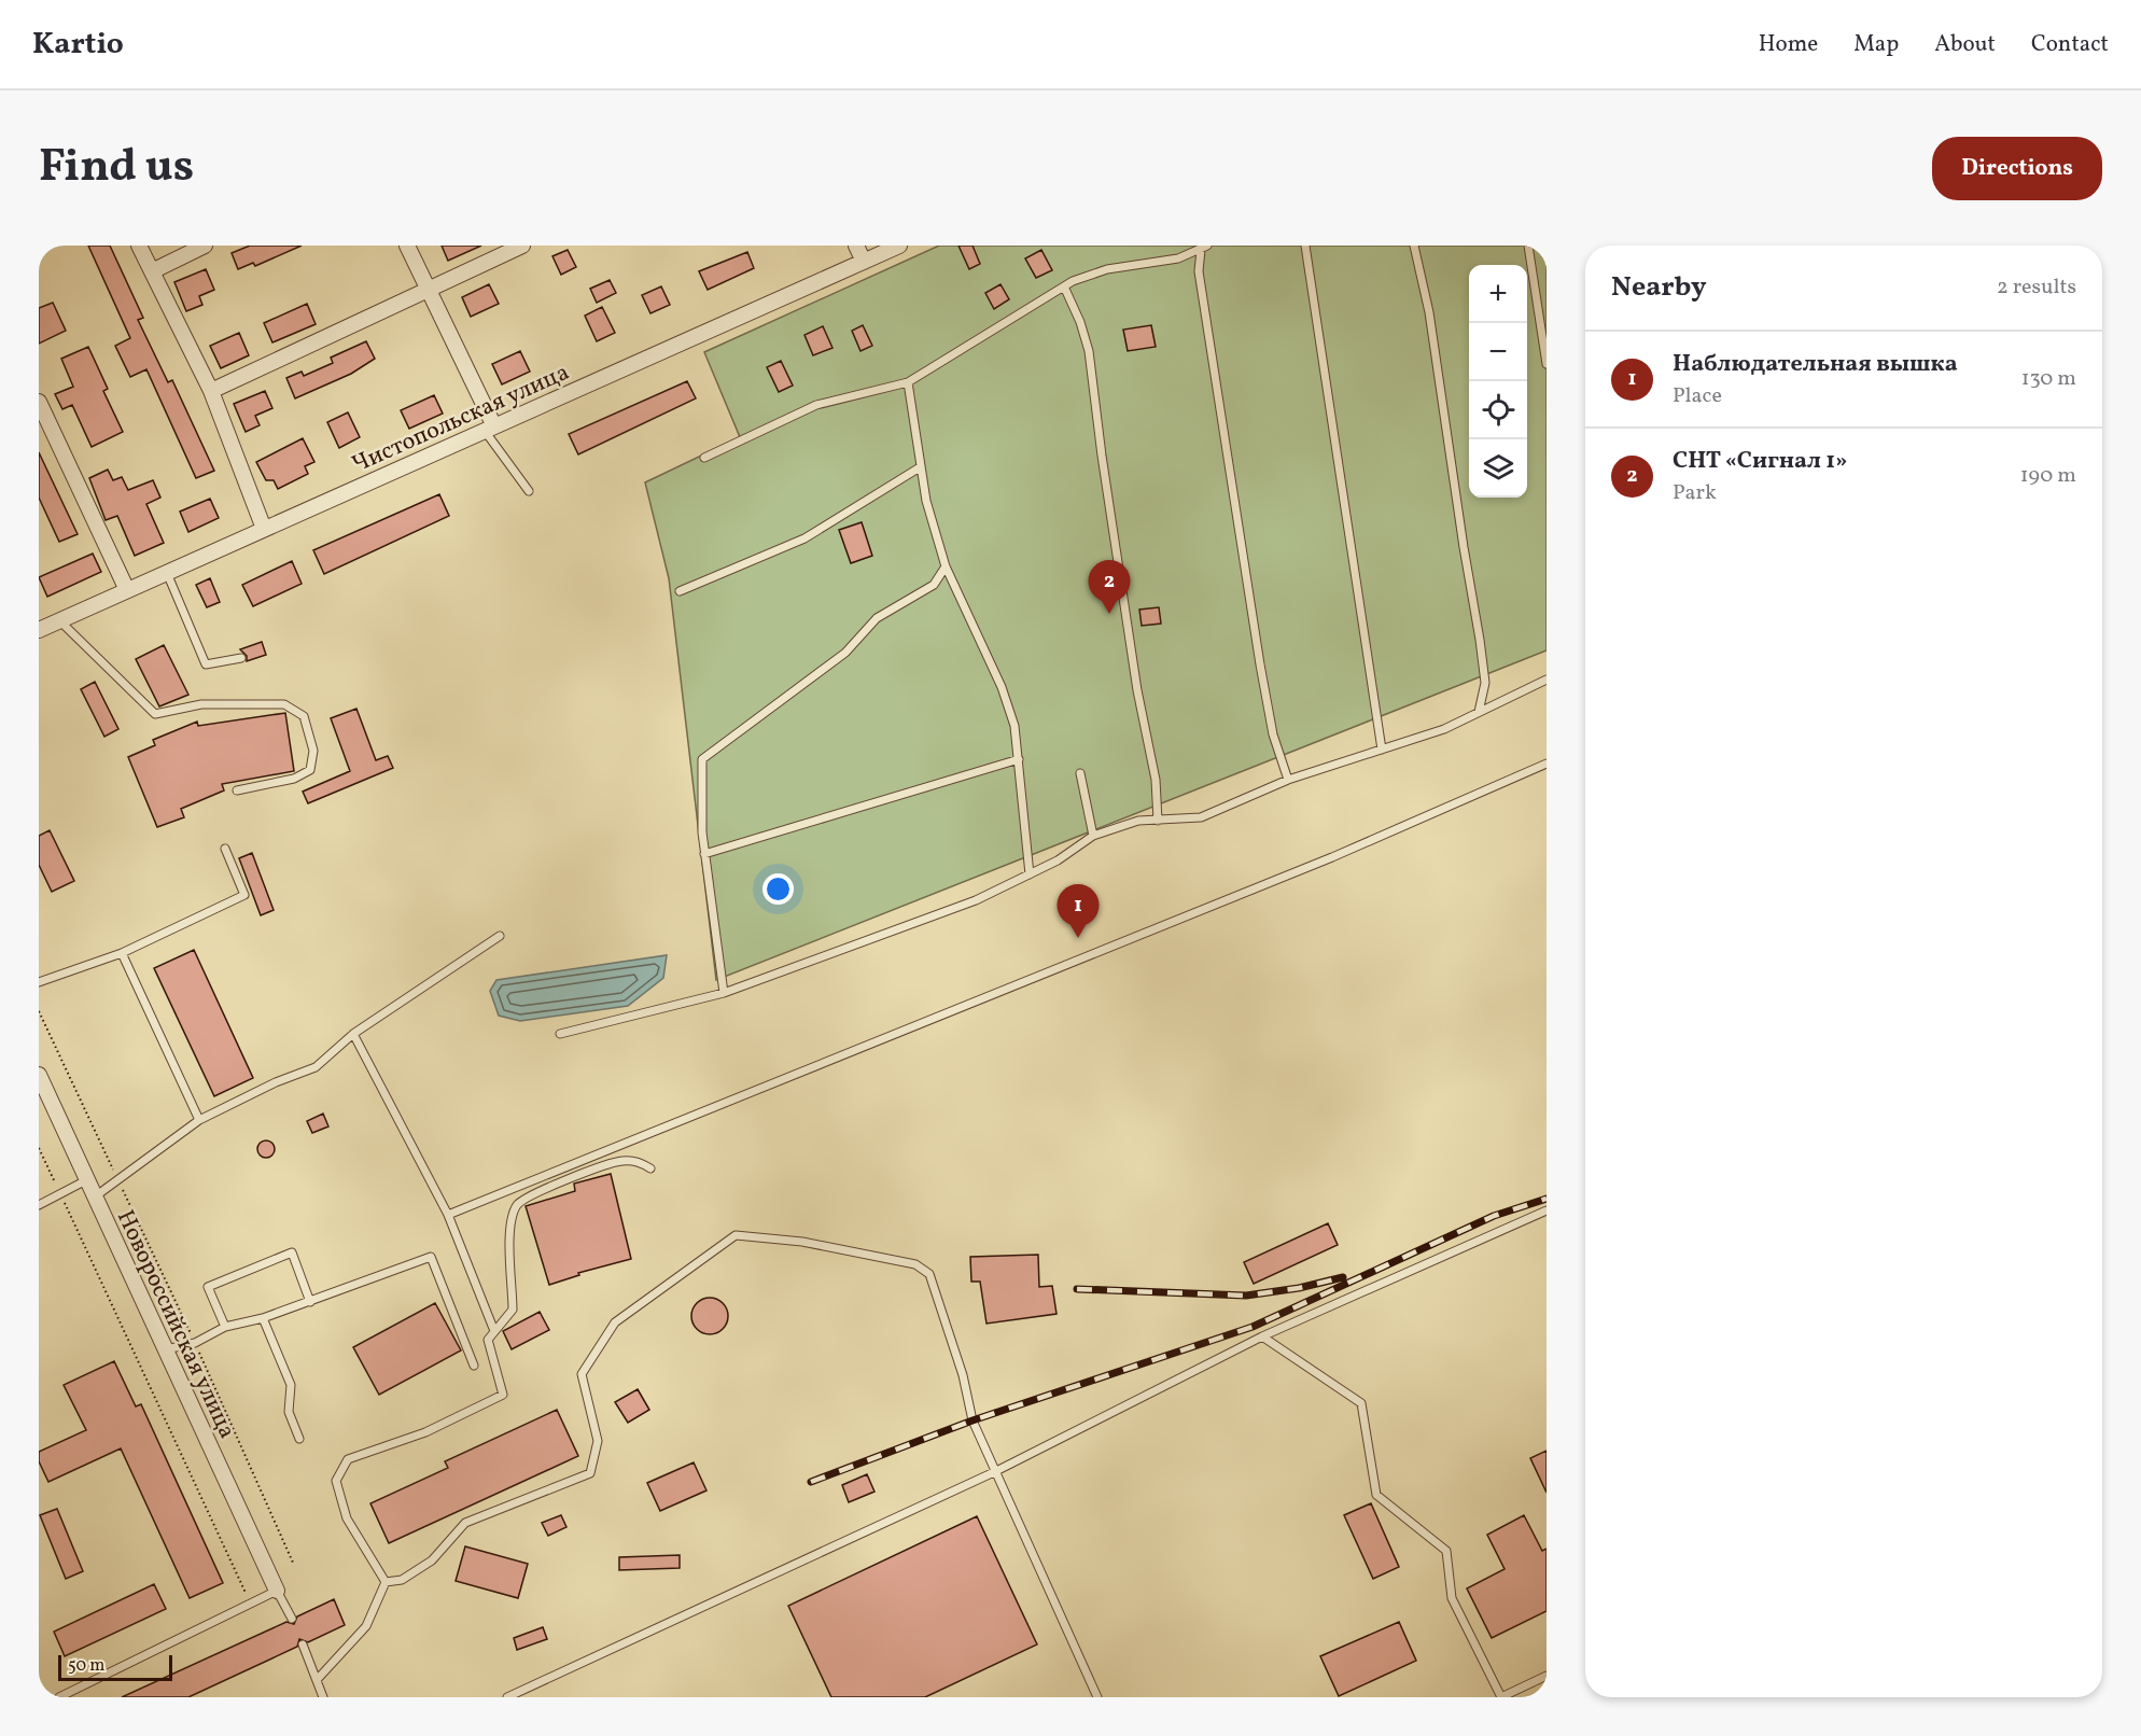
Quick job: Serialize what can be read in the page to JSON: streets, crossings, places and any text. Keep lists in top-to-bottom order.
{
  "streets": {
    "street": ["Чистопольская улица", "Новороссийская улица"]
  },
  "scale_bar": "50 m",
  "page": {
    "header": "Kartio",
    "nav": [
      "Home",
      "Map",
      "About",
      "Contact"
    ],
    "title": "Find us",
    "buttons": "Directions",
    "heading": ["Nearby", "2 results"],
    "map_buttons": ["+", "−"],
    "list": [
      {
        "mark": "1",
        "name": "Наблюдательная вышка",
        "note": "Place",
        "value": "130 m"
      },
      {
        "mark": "2",
        "name": "СНТ «Сигнал 1»",
        "note": "Park",
        "value": "190 m"
      }
    ],
    "pins": ["2", "1"],
    "scale": "50 m"
  }
}
